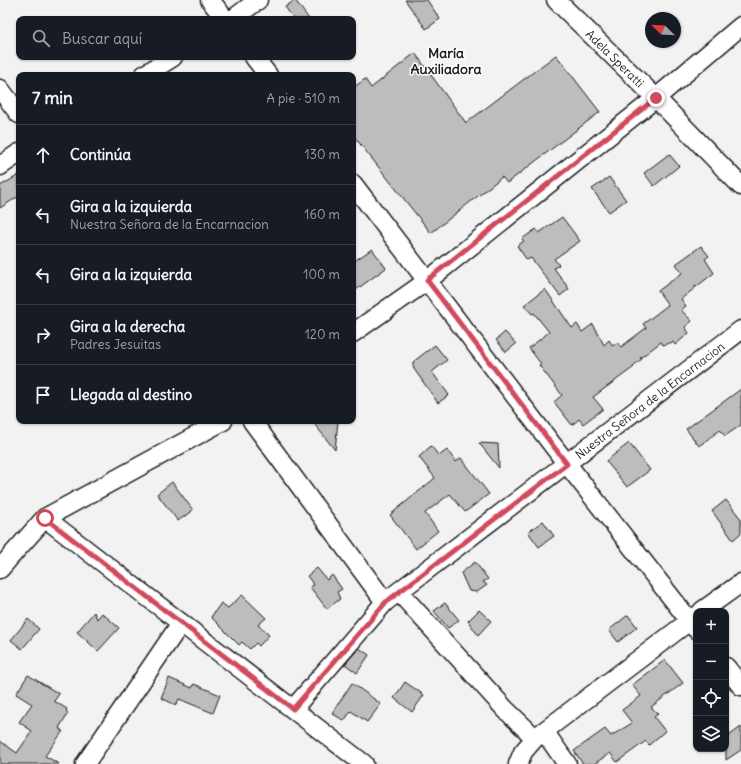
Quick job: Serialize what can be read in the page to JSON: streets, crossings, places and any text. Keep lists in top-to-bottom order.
{
  "streets": {
    "street": ["Adela Speratti", "Nuestra Señora de la Encarnacion"]
  },
  "districts": ["María Auxiliadora"],
  "north": "top left",
  "page": {
    "search": "Buscar aquí",
    "heading": ["7 min", "A pie · 510 m"],
    "list": [
      ["Continúa", "130 m"],
      ["Gira a la izquierda", "Nuestra Señora de la Encarnacion", "160 m"],
      ["Gira a la izquierda", "100 m"],
      ["Gira a la derecha", "Padres Jesuitas", "120 m"],
      "Llegada al destino"
    ],
    "map_buttons": ["+", "−"]
  }
}
